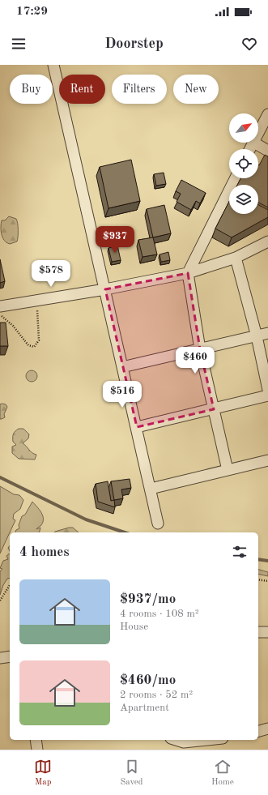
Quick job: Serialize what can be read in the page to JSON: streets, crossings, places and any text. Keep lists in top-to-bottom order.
{
  "north": "top right",
  "page": {
    "status": "17:29",
    "header": "Doorstep",
    "chip": [
      "Buy",
      "Rent",
      "Filters",
      "New"
    ],
    "price": [
      "$937",
      "$578",
      "$460",
      "$516"
    ],
    "heading": "4 homes",
    "list": [
      {
        "name": "$937/mo",
        "note": "4 rooms · 108 m² · House"
      },
      {
        "name": "$460/mo",
        "note": "2 rooms · 52 m² · Apartment"
      }
    ],
    "tabs": ["Map", "Saved", "Home"]
  }
}
